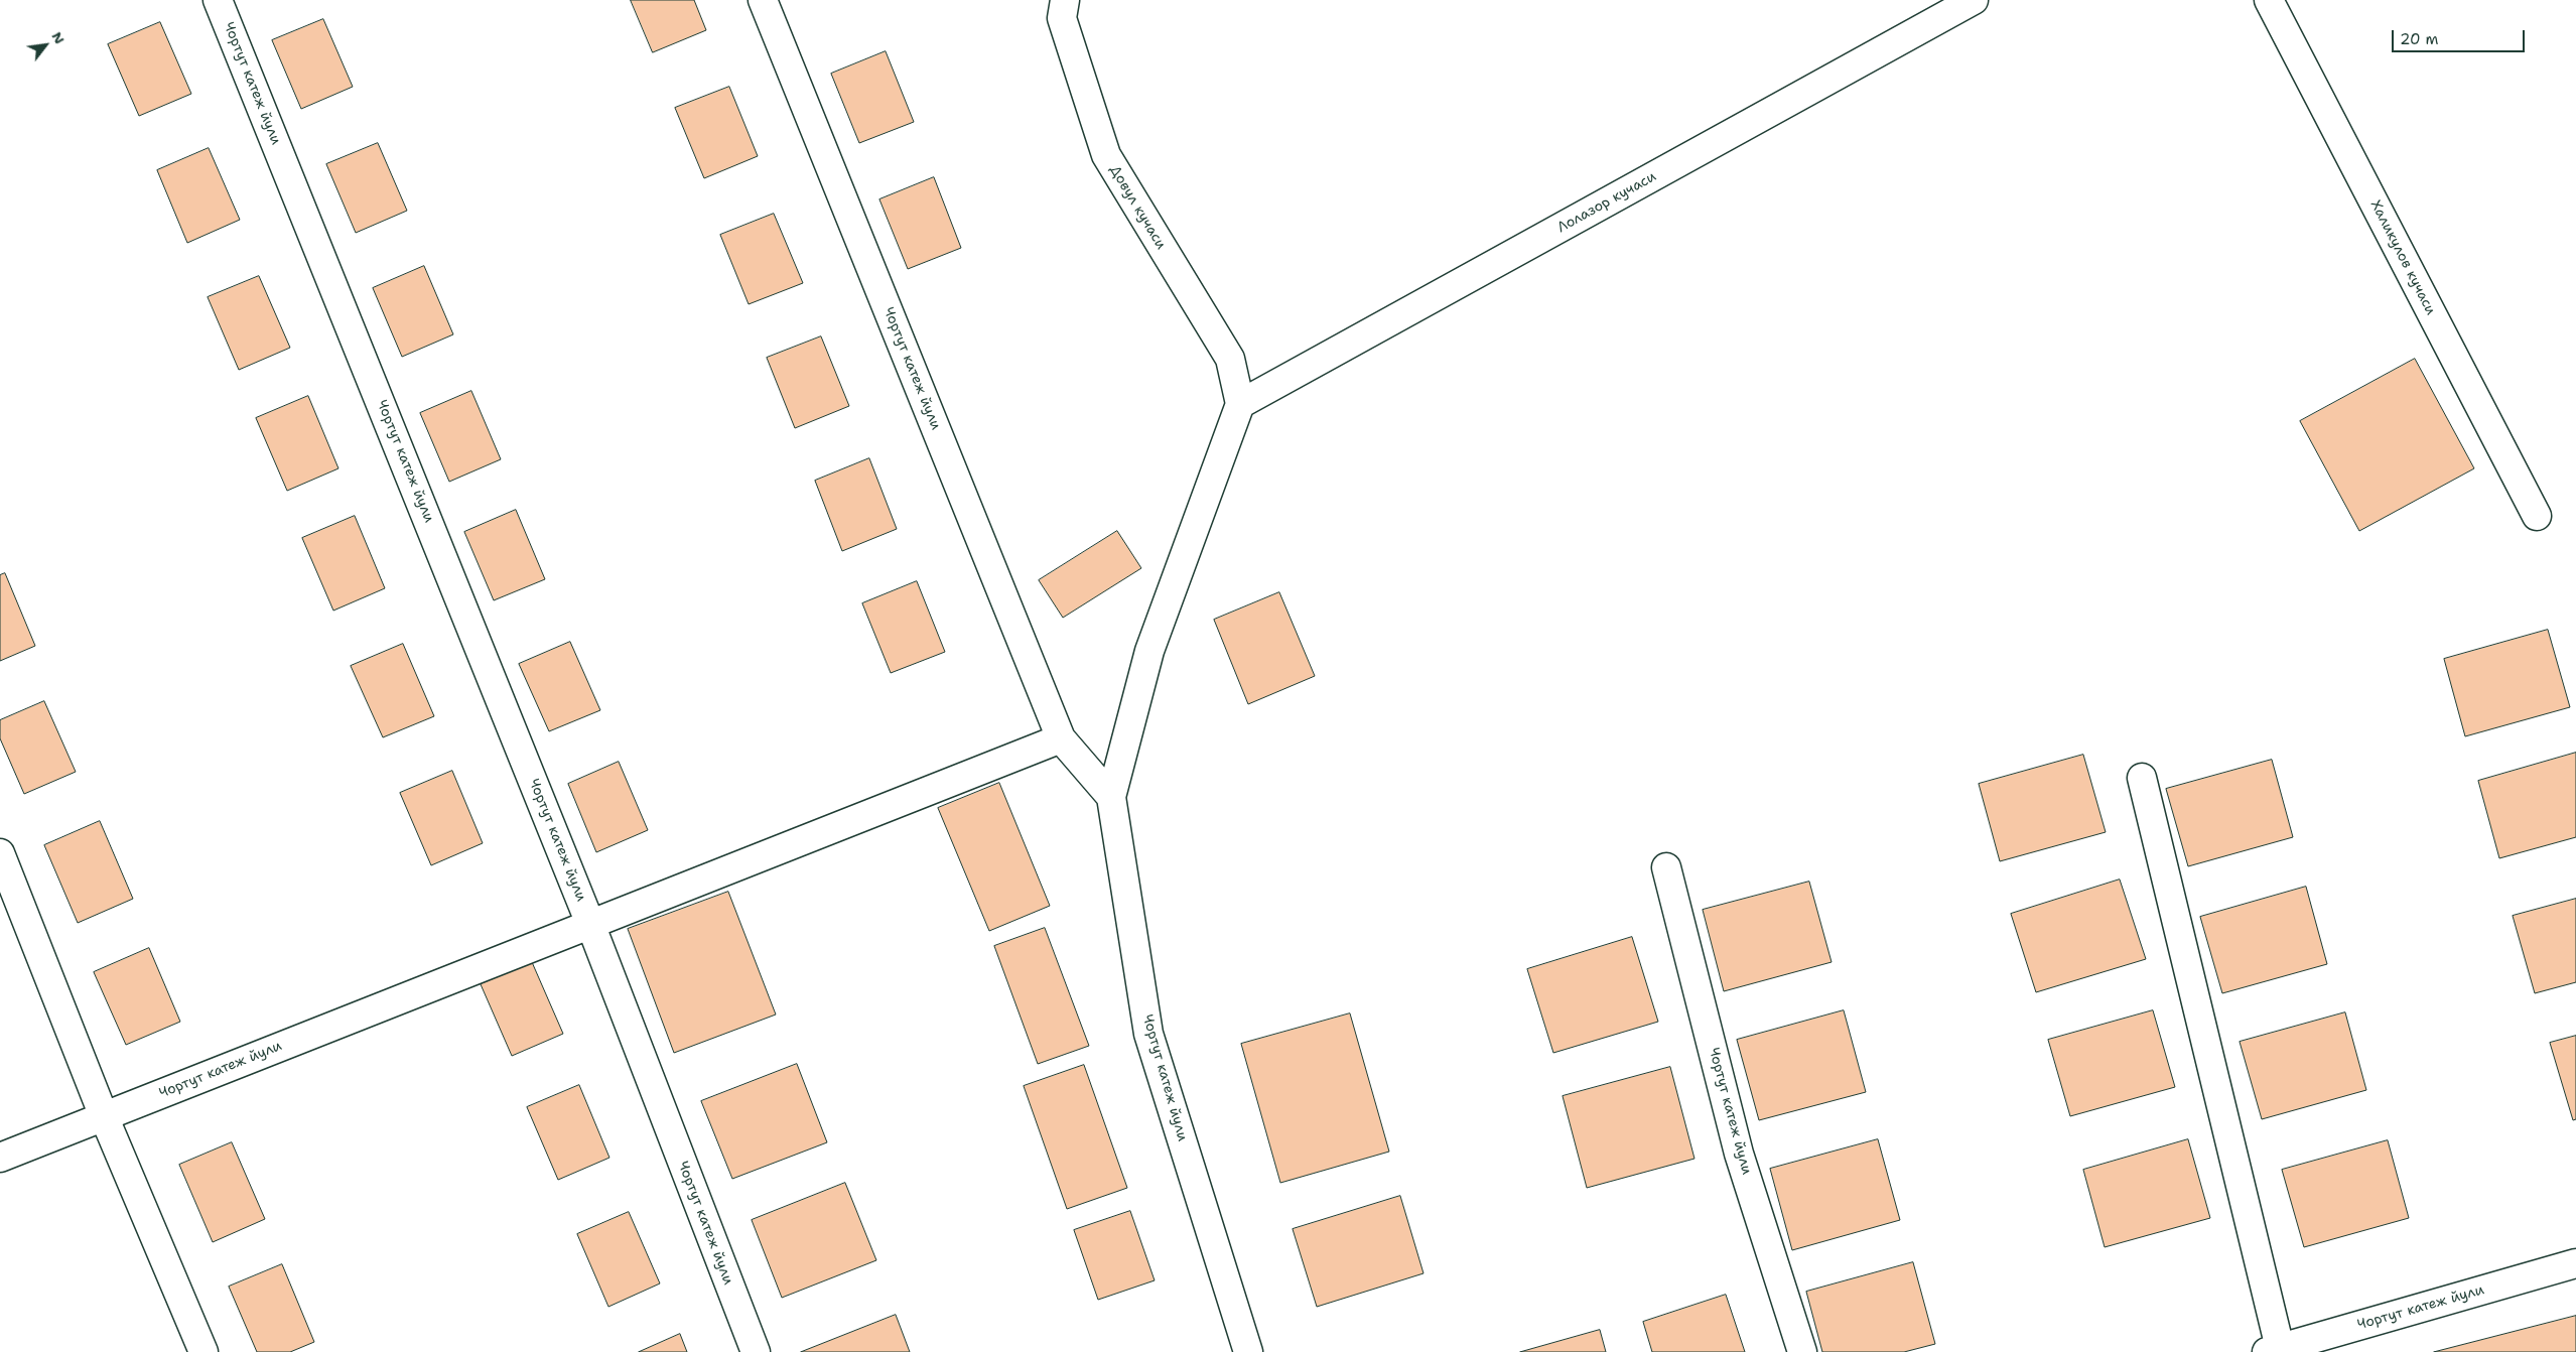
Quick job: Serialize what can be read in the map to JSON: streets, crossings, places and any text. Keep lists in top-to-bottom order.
{
  "streets": {
    "street": [
      "Чортут катеж йули",
      "Лолазор кучаси",
      "Довул кучаси",
      "Халикулов кучаси"
    ]
  },
  "crossings": [
    ["Чортут катеж йули", "Лолазор кучаси"],
    ["Чортут катеж йули", "Довул кучаси"],
    ["Лолазор кучаси", "Довул кучаси"]
  ],
  "scale_bar": "20 m",
  "north": "top right"
}
